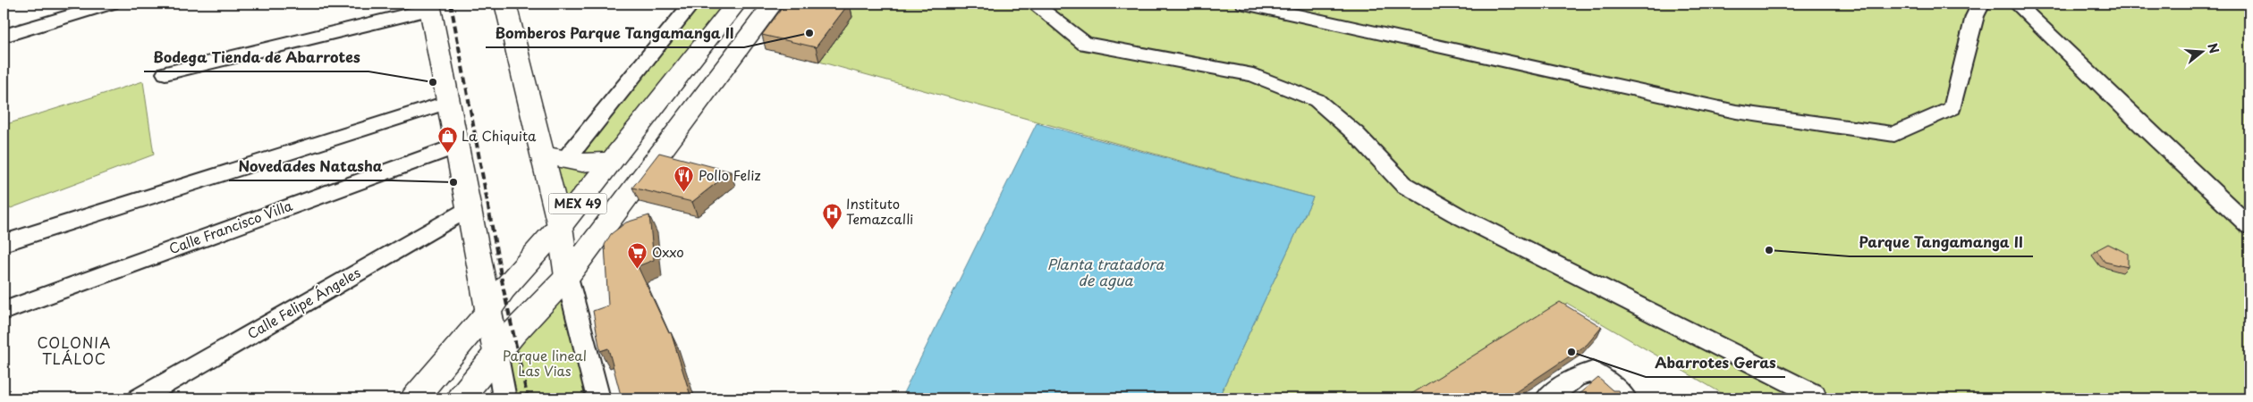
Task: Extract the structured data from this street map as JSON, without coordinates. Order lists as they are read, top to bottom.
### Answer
{
  "streets": {
    "main road": ["MEX 49"],
    "street": ["Calle Francisco Villa", "Calle Felipe Ángeles"]
  },
  "districts": ["COLONIA TLÁLOC"],
  "water": ["Planta tratadora de agua"],
  "parks": ["Parque lineal Las Vias"],
  "places": {
    "other": [
      "Bomberos Parque Tangamanga II",
      "Bodega Tienda de Abarrotes",
      "Novedades Natasha",
      "Parque Tangamanga II",
      "Abarrotes Geras"
    ],
    "shop": ["La Chiquita"],
    "restaurant": ["Pollo Feliz"],
    "hospital": ["Instituto Temazcalli"],
    "supermarket": ["Oxxo"]
  },
  "north": "right"
}
